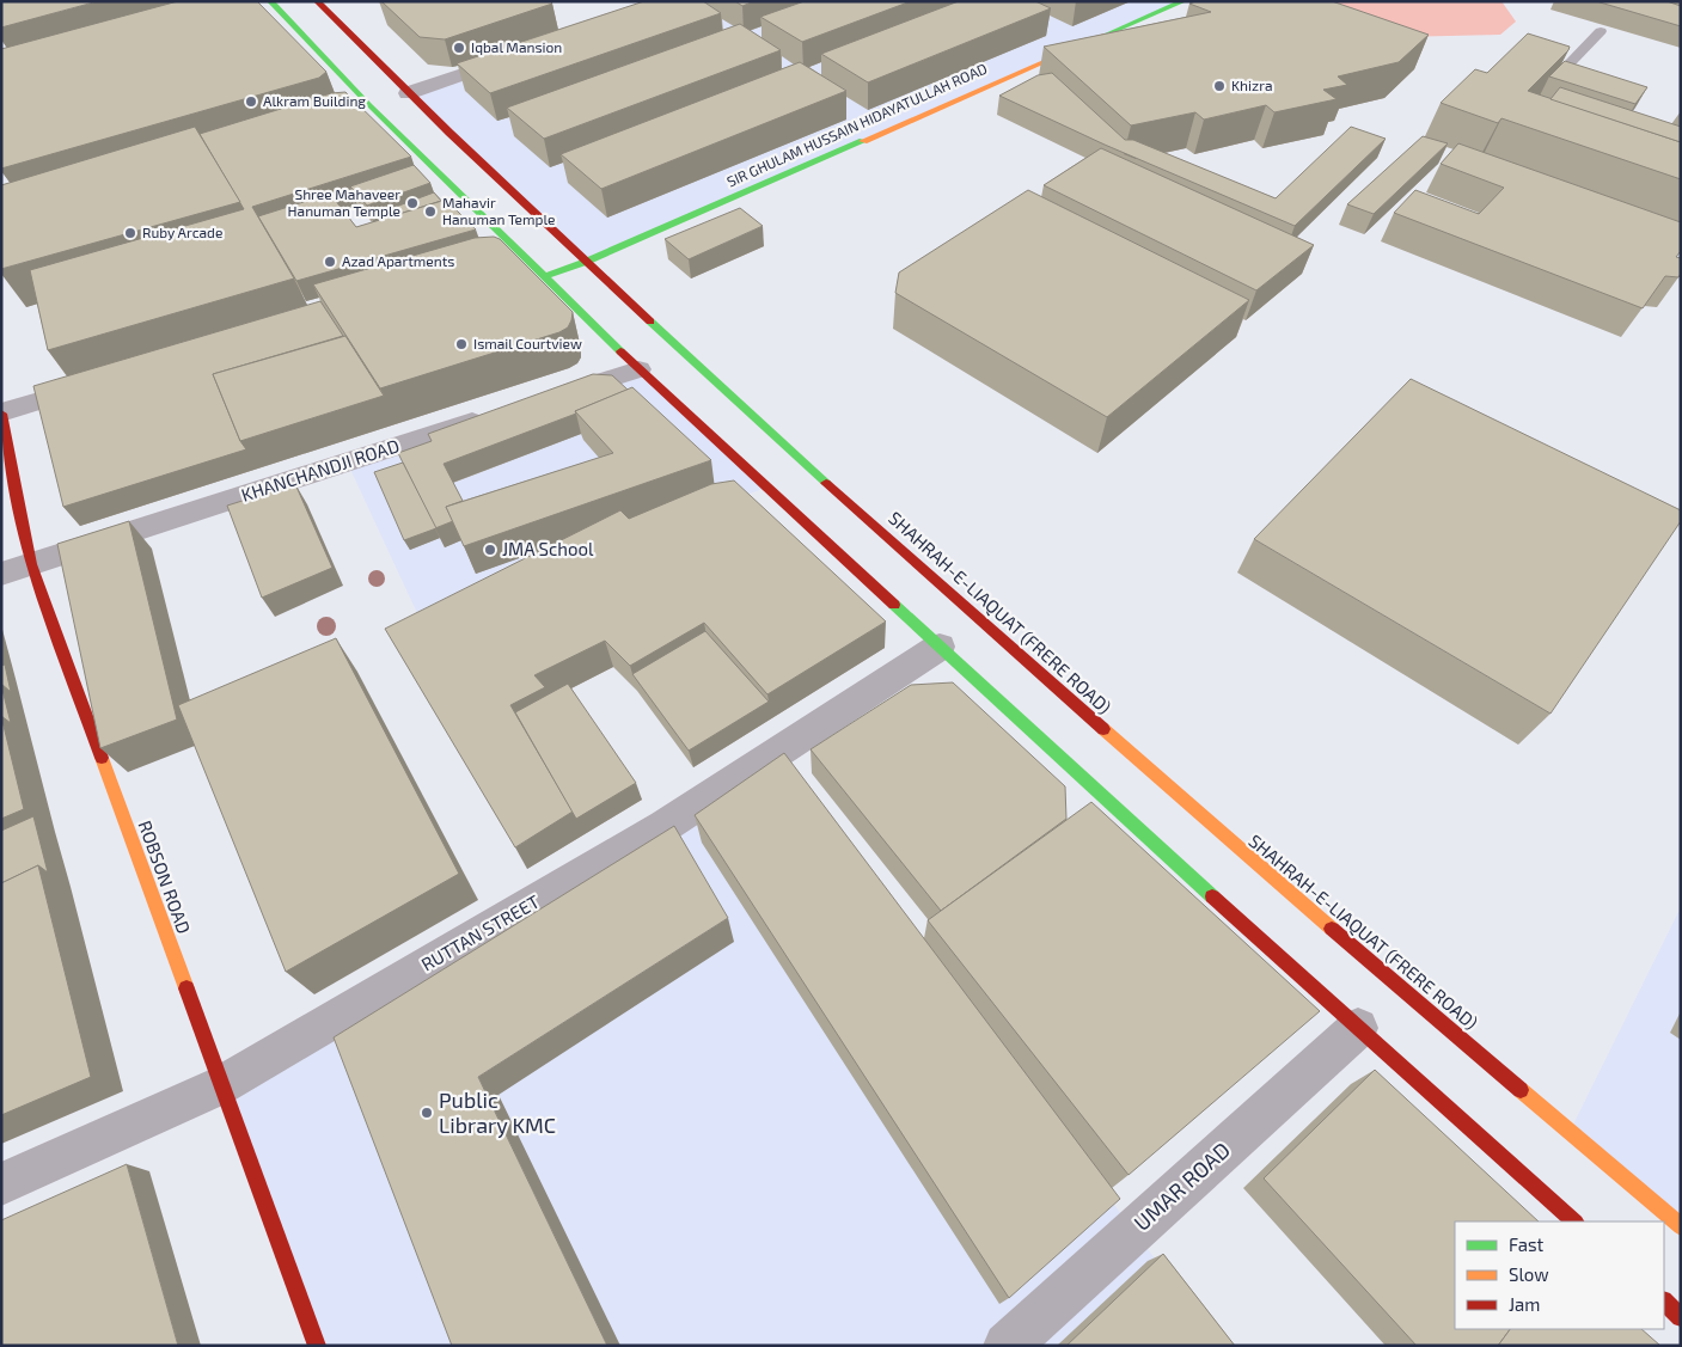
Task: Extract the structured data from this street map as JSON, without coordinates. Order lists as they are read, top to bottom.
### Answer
{
  "streets": {
    "main road": ["SIR GHULAM HUSSAIN HIDAYATULLAH ROAD", "SHAHRAH-E-LIAQUAT (FRERE ROAD)", "ROBSON ROAD"],
    "street": ["KHANCHANDJI ROAD", "RUTTAN STREET", "UMAR ROAD"]
  },
  "crossings": [
    ["SIR GHULAM HUSSAIN HIDAYATULLAH ROAD", "SHAHRAH-E-LIAQUAT (FRERE ROAD)"],
    ["KHANCHANDJI ROAD", "ROBSON ROAD"],
    ["ROBSON ROAD", "RUTTAN STREET"]
  ],
  "places": [
    "Iqbal Mansion",
    "Khizra",
    "Alkram Building",
    "Shree Mahaveer Hanuman Temple",
    "Mahavir Hanuman Temple",
    "Ruby Arcade",
    "Azad Apartments",
    "Ismail Courtview",
    "JMA School",
    "Public Library KMC"
  ],
  "legend": ["Fast", "Slow", "Jam"]
}
